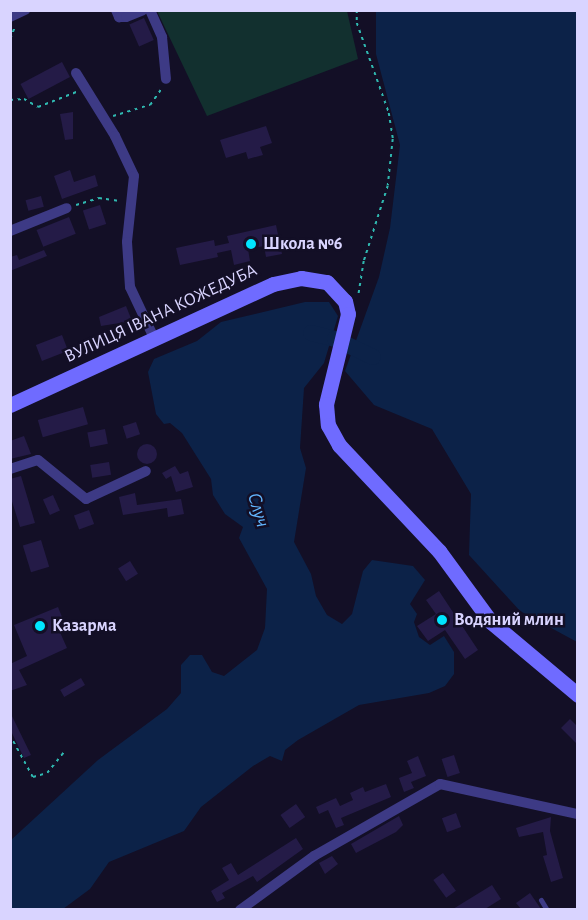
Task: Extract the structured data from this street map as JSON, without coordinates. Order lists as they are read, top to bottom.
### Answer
{
  "streets": {
    "main road": ["ВУЛИЦЯ ІВАНА КОЖЕДУБА"]
  },
  "water": ["Случ"],
  "places": ["Школа №6", "Водяний млин", "Казарма"]
}
